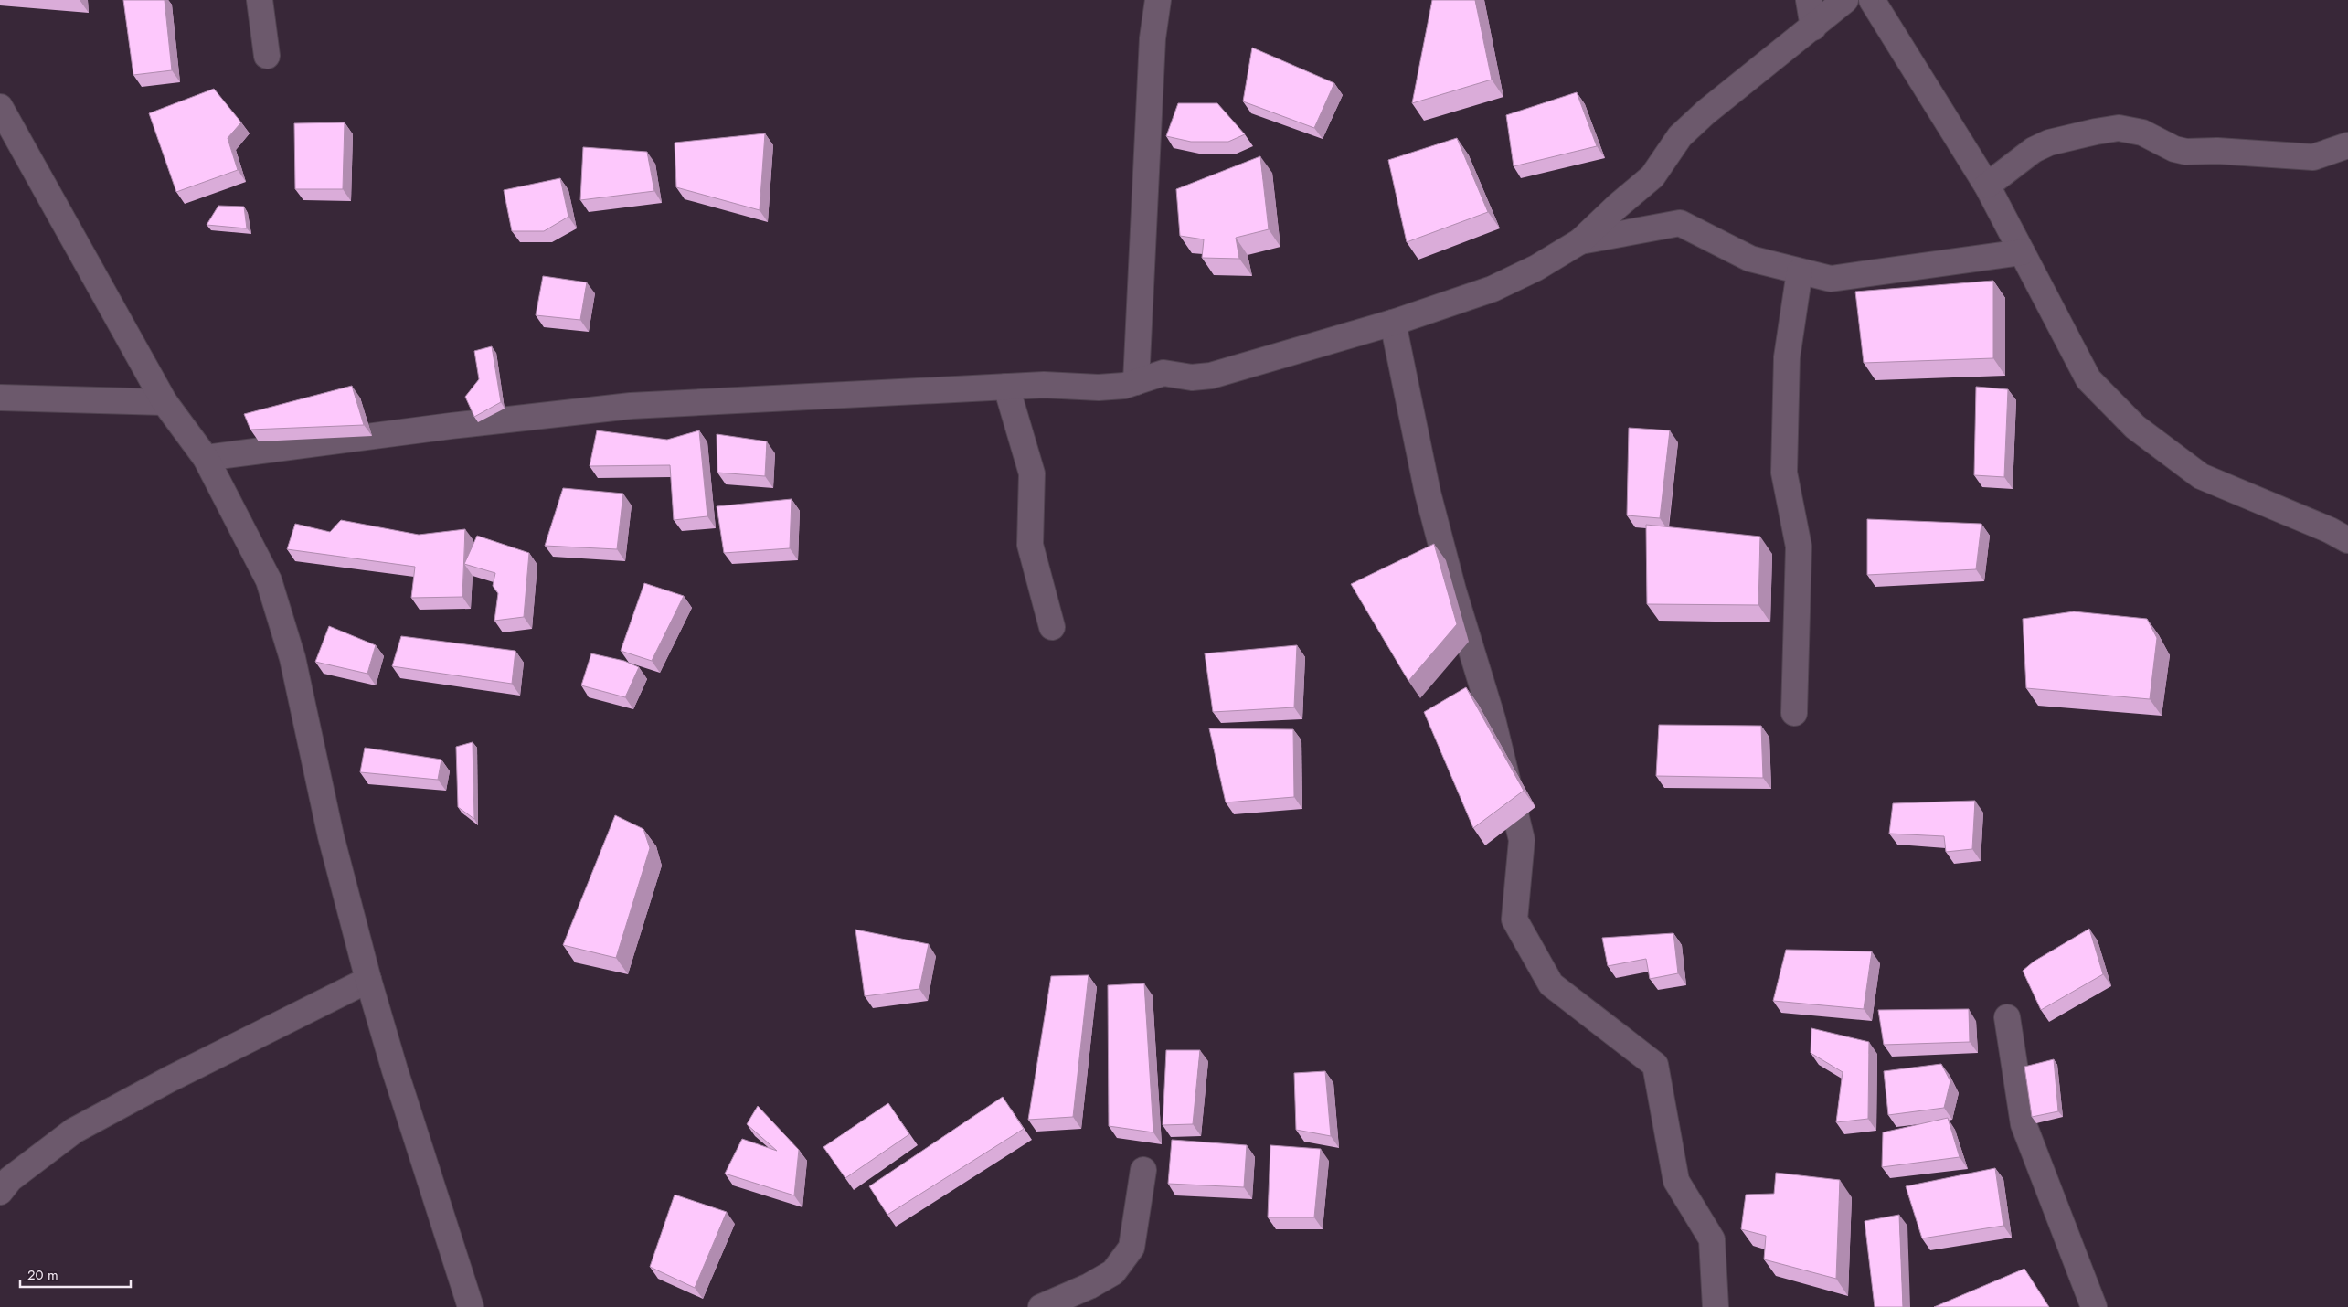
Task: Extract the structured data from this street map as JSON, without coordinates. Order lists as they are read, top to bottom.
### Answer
{
  "scale_bar": "20 m"
}
